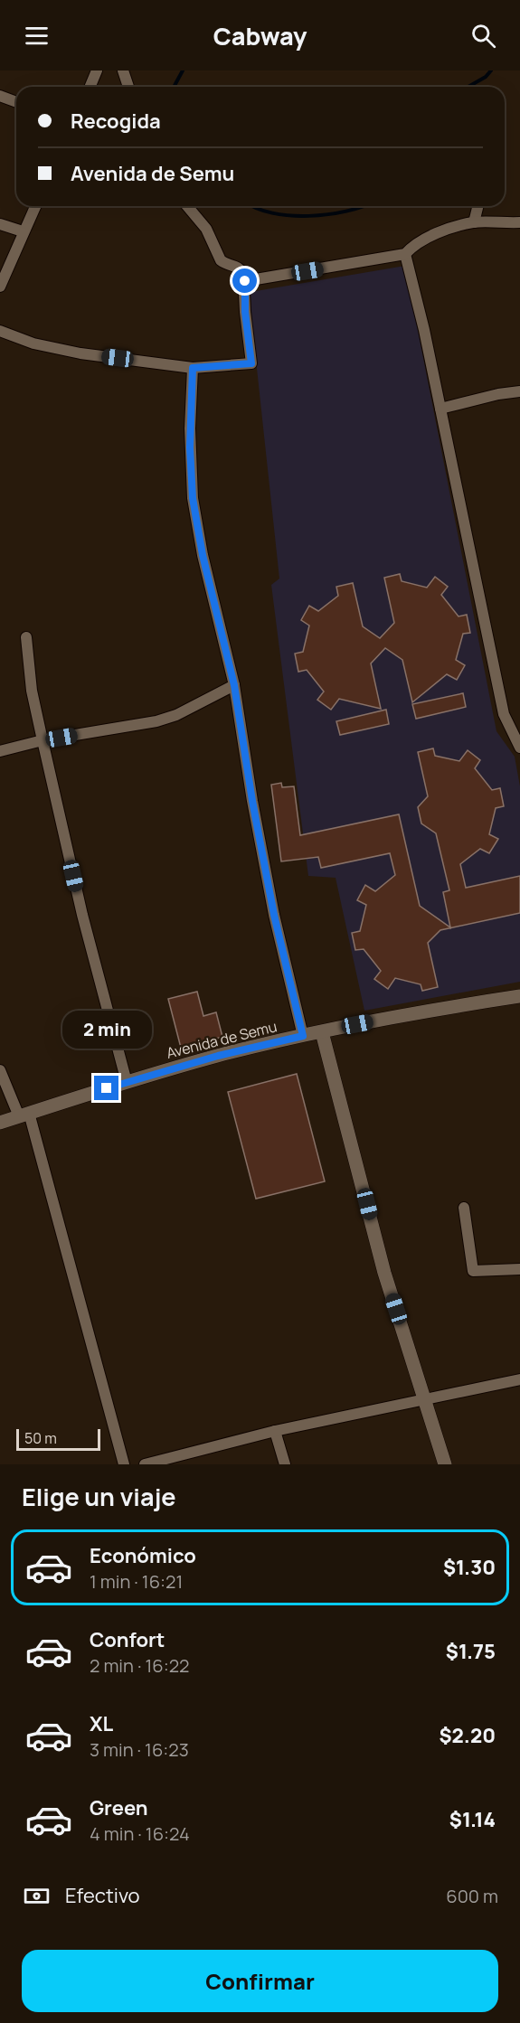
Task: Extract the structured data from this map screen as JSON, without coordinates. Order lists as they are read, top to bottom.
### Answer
{
  "streets": {
    "main road": ["Avenida de Semu"]
  },
  "scale_bar": "50 m",
  "page": {
    "header": "Cabway",
    "banner": ["Recogida", "Avenida de Semu"],
    "bubble": "2 min",
    "scale": "50 m",
    "heading": "Elige un viaje",
    "list": [
      {
        "name": "Económico",
        "note": "1 min · 16:21",
        "value": "$1.30"
      },
      {
        "name": "Confort",
        "note": "2 min · 16:22",
        "value": "$1.75"
      },
      {
        "name": "XL",
        "note": "3 min · 16:23",
        "value": "$2.20"
      },
      {
        "name": "Green",
        "note": "4 min · 16:24",
        "value": "$1.14"
      }
    ],
    "pay": ["Efectivo", "600 m"],
    "buttons": "Confirmar"
  }
}
